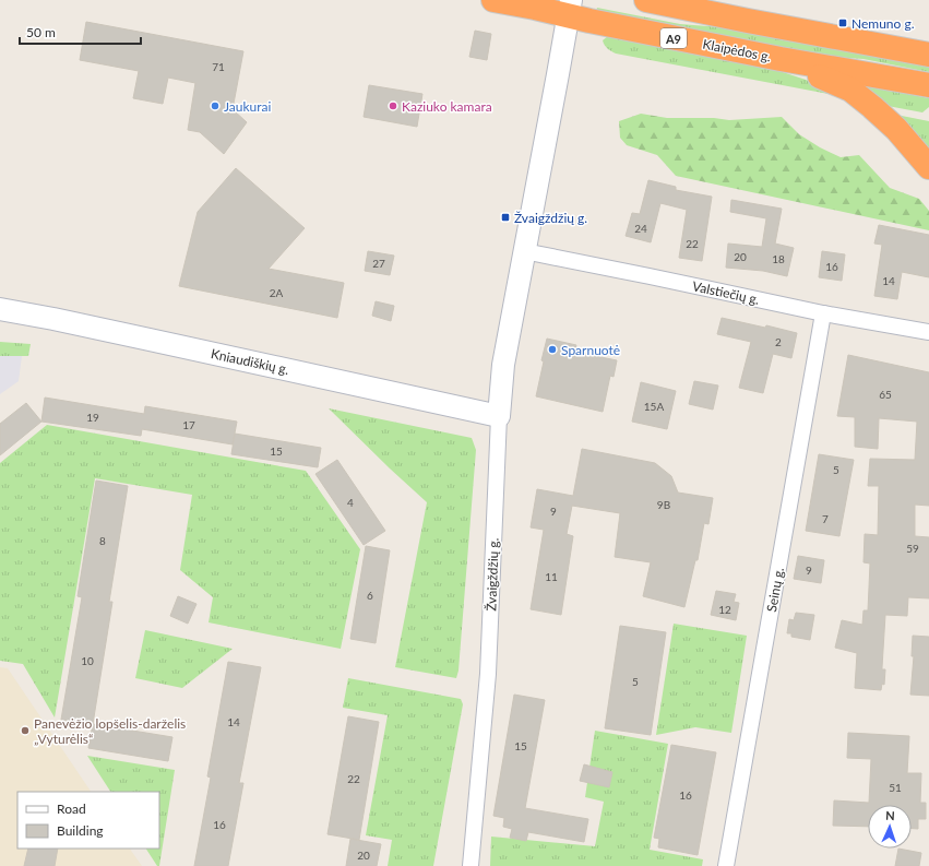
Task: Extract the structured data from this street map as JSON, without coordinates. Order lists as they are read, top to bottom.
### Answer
{
  "streets": {
    "highway": ["A9", "Klaipėdos g."],
    "main road": ["Kniaudiškių g.", "Žvaigždžių g."],
    "street": ["Valstiečių g.", "Seinų g."]
  },
  "crossings": [
    ["Klaipėdos g.", "Žvaigždžių g."],
    ["Valstiečių g.", "Žvaigždžių g."],
    ["Valstiečių g.", "Seinų g."],
    ["Kniaudiškių g.", "Žvaigždžių g."]
  ],
  "places": {
    "transit": ["Nemuno g.", "Žvaigždžių g."],
    "other": [
      "Jaukurai",
      "Kaziuko kamara",
      "Sparnuotė",
      "Panevėžio lopšelis-darželis „Vyturėlis“"
    ]
  },
  "house_numbers": [
    "71",
    "24",
    "22",
    "20",
    "18",
    "27",
    "16",
    "14",
    "2A",
    "2",
    "65",
    "15A",
    "19",
    "17",
    "15",
    "5",
    "4",
    "9B",
    "9",
    "7",
    "8",
    "59",
    "9",
    "11",
    "6",
    "12",
    "10",
    "5",
    "14",
    "15",
    "22",
    "51",
    "16",
    "16",
    "20"
  ],
  "legend": ["Road", "Building"],
  "scale_bar": "50 m",
  "north": "top"
}
